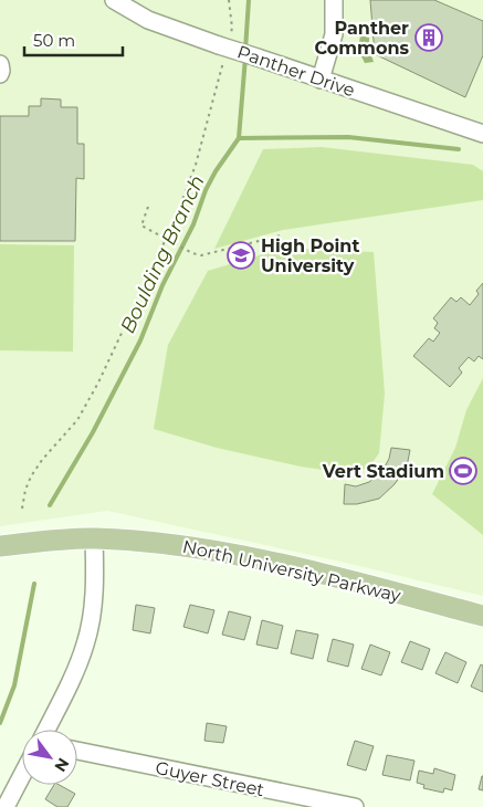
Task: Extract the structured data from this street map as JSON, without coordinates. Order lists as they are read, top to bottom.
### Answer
{
  "streets": {
    "main road": ["North University Parkway"],
    "street": ["Panther Drive", "Guyer Street"]
  },
  "water": ["Boulding Branch"],
  "places": {
    "building": ["Panther Commons"],
    "school or university": ["High Point University"],
    "sports": ["Vert Stadium"]
  },
  "scale_bar": "50 m",
  "north": "bottom right"
}
